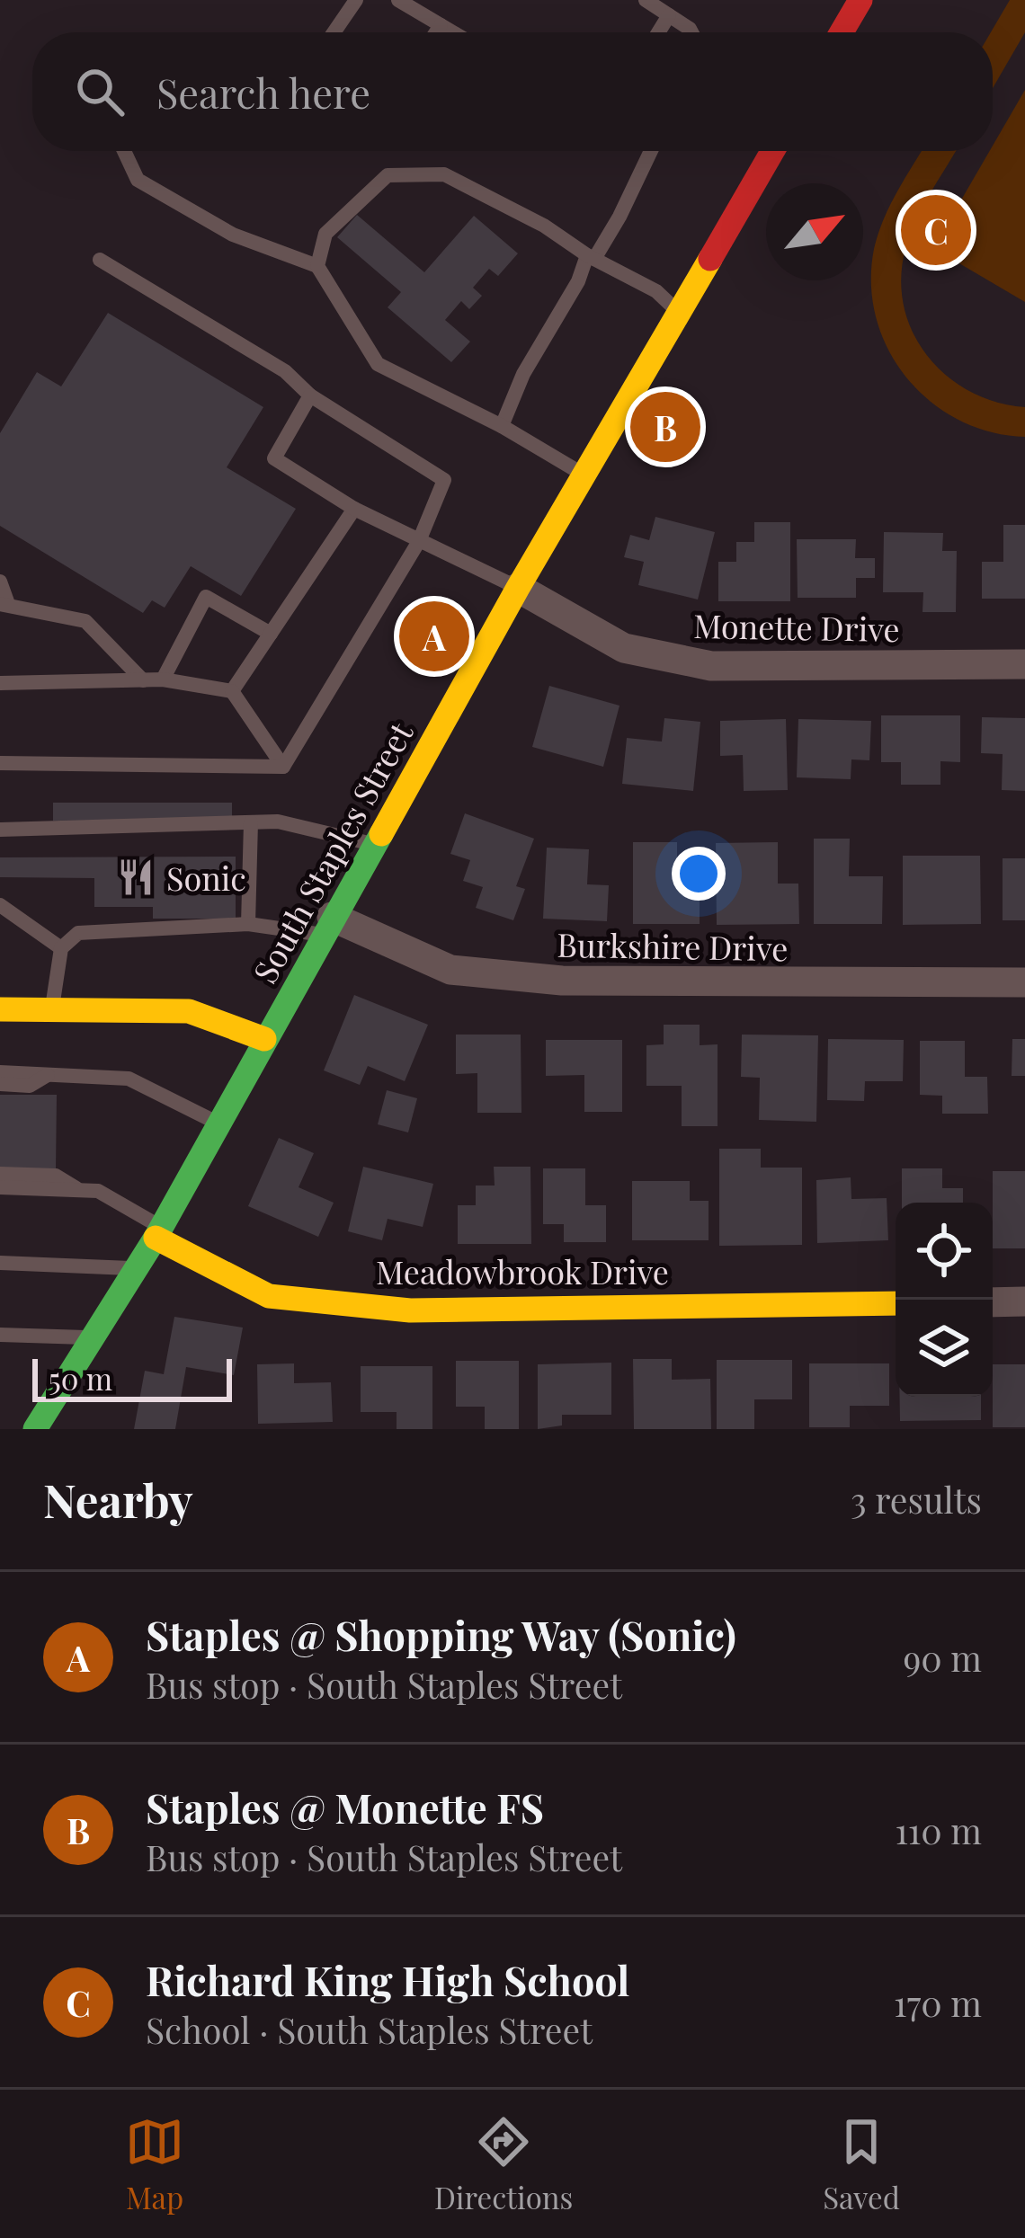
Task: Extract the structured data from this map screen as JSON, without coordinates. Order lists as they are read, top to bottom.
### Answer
{
  "streets": {
    "main road": ["South Staples Street", "Meadowbrook Drive"],
    "street": ["Monette Drive", "Burkshire Drive"]
  },
  "crossings": [
    ["Monette Drive", "South Staples Street"],
    ["South Staples Street", "Burkshire Drive"],
    ["South Staples Street", "Meadowbrook Drive"]
  ],
  "places": {
    "restaurant": ["Sonic"]
  },
  "scale_bar": "50 m",
  "north": "top right",
  "page": {
    "search": "Search here",
    "pins": ["C", "B", "A"],
    "scale": "50 m",
    "heading": ["Nearby", "3 results"],
    "list": [
      {
        "mark": "A",
        "name": "Staples @ Shopping Way (Sonic)",
        "note": "Bus stop · South Staples Street",
        "value": "90 m"
      },
      {
        "mark": "B",
        "name": "Staples @ Monette FS",
        "note": "Bus stop · South Staples Street",
        "value": "110 m"
      },
      {
        "mark": "C",
        "name": "Richard King High School",
        "note": "School · South Staples Street",
        "value": "170 m"
      }
    ],
    "nav": ["Map", "Directions", "Saved"]
  }
}
